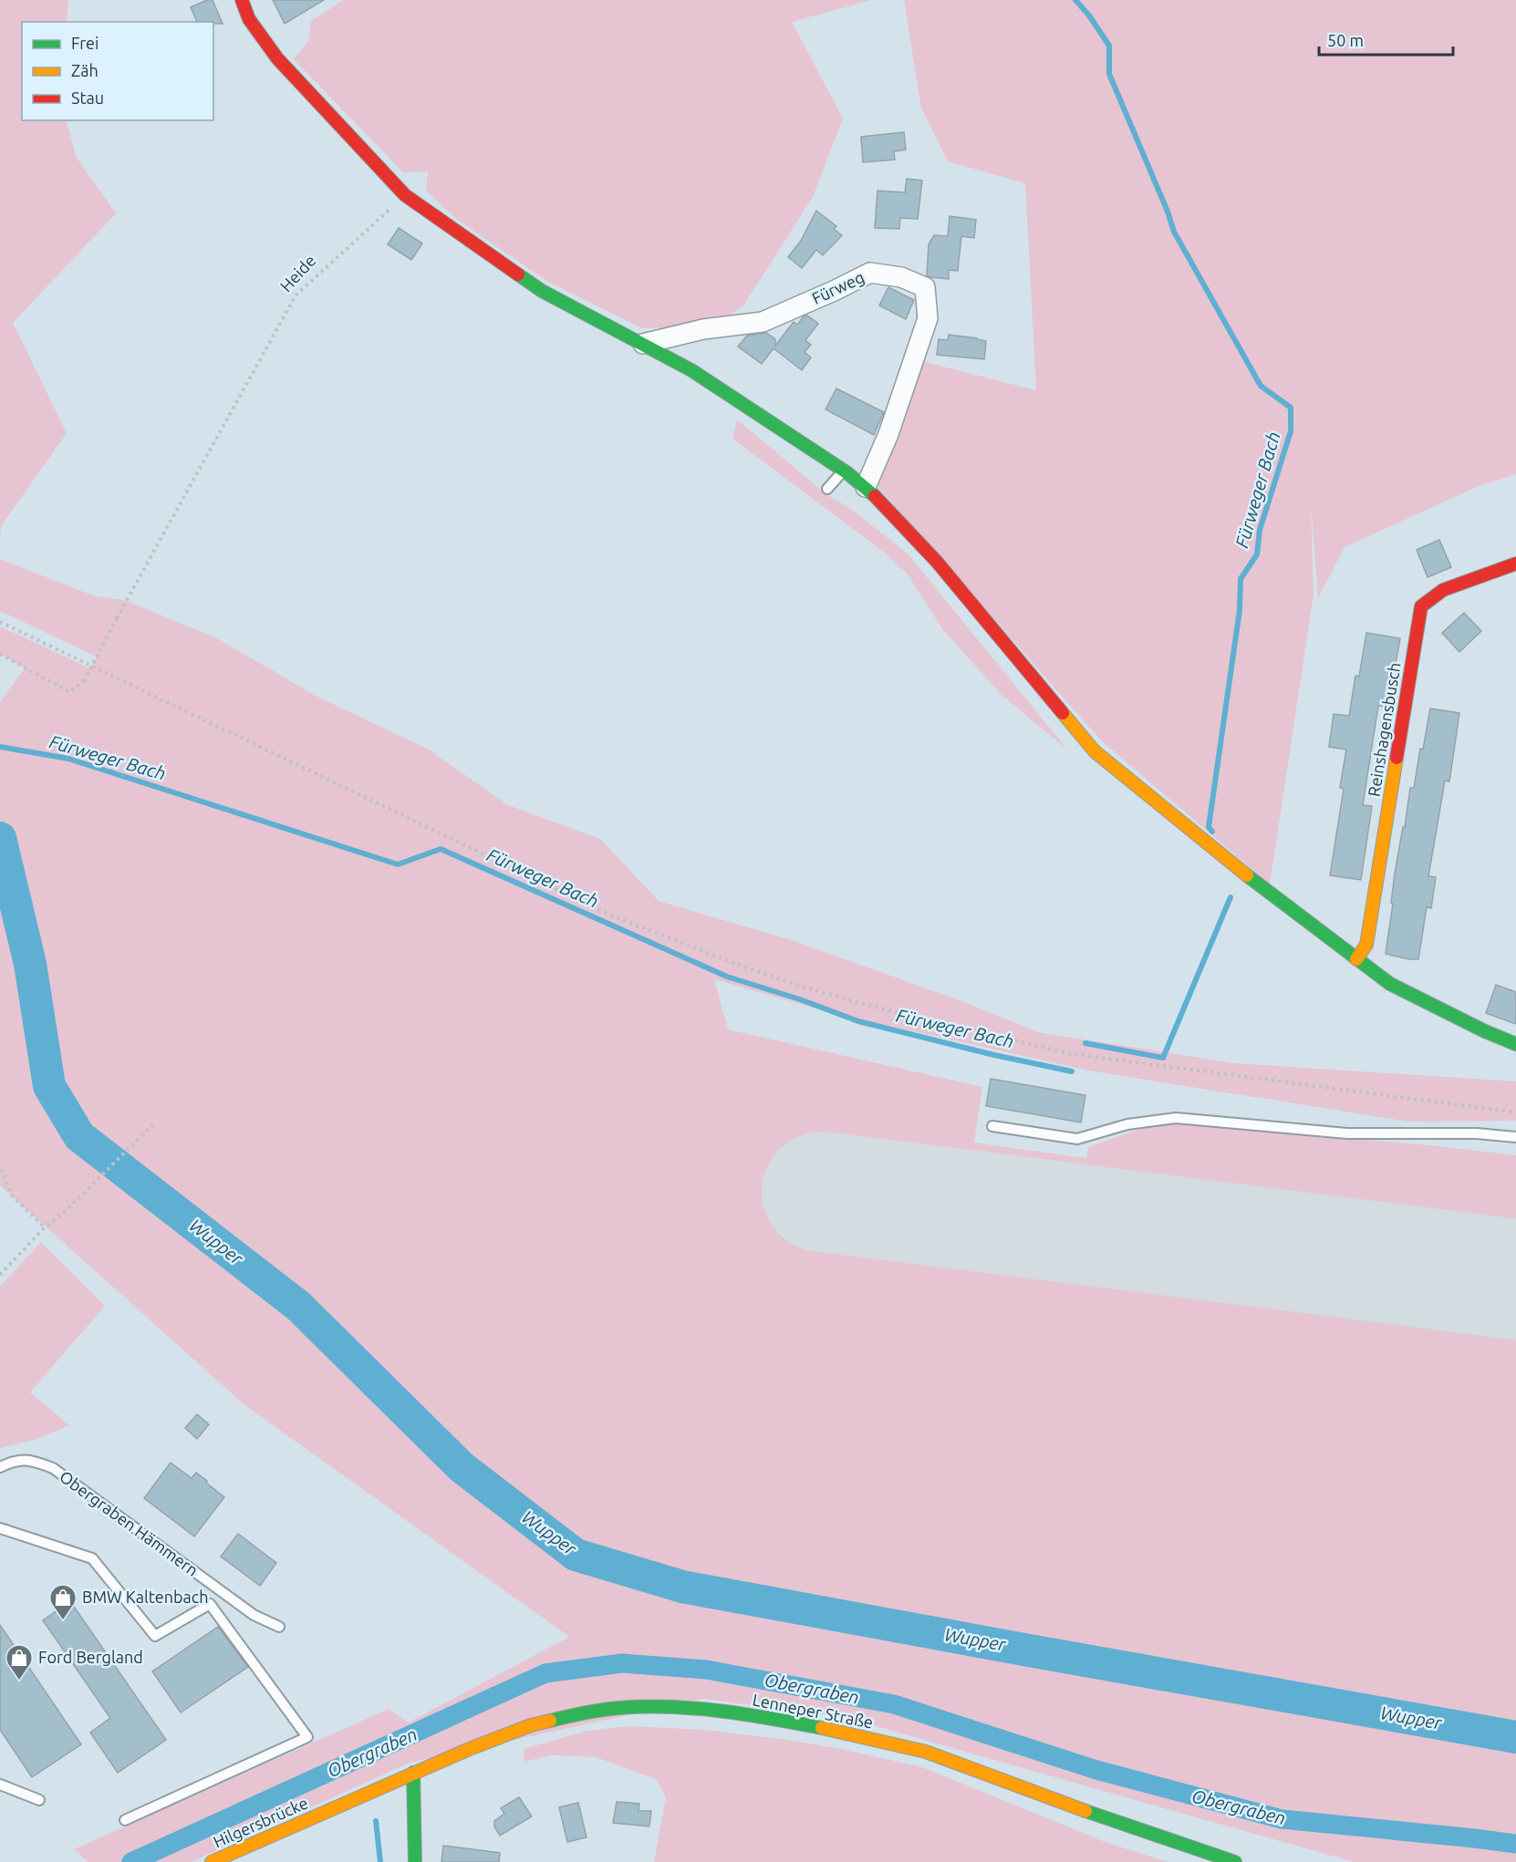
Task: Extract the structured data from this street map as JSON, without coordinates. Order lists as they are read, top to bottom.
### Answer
{
  "streets": {
    "street": [
      "Fürweg",
      "Reinshagensbusch",
      "Lenneper Straße",
      "Hilgersbrücke"
    ],
    "lane": ["Obergraben Hämmern"],
    "path": ["Heide"]
  },
  "crossings": [
    ["Lenneper Straße", "Hilgersbrücke"]
  ],
  "water": ["Fürweger Bach", "Wupper", "Obergraben"],
  "places": {
    "shop": ["BMW Kaltenbach", "Ford Bergland"]
  },
  "legend": ["Frei", "Zäh", "Stau"],
  "scale_bar": "50 m"
}
